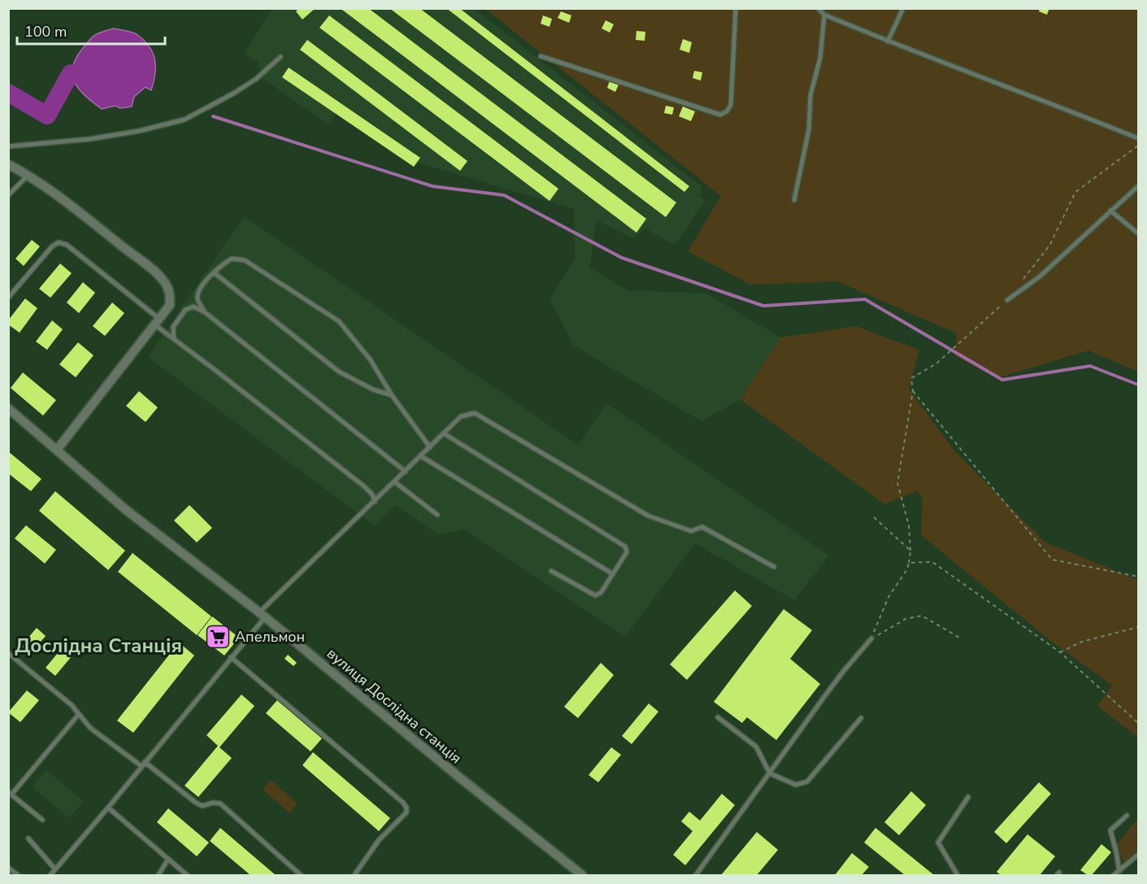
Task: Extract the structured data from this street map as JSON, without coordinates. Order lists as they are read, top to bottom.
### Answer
{
  "streets": {
    "street": ["вулиця Дослідна станція"]
  },
  "districts": ["Дослідна Станція"],
  "places": {
    "supermarket": ["Апельмон"]
  },
  "scale_bar": "100 m"
}
